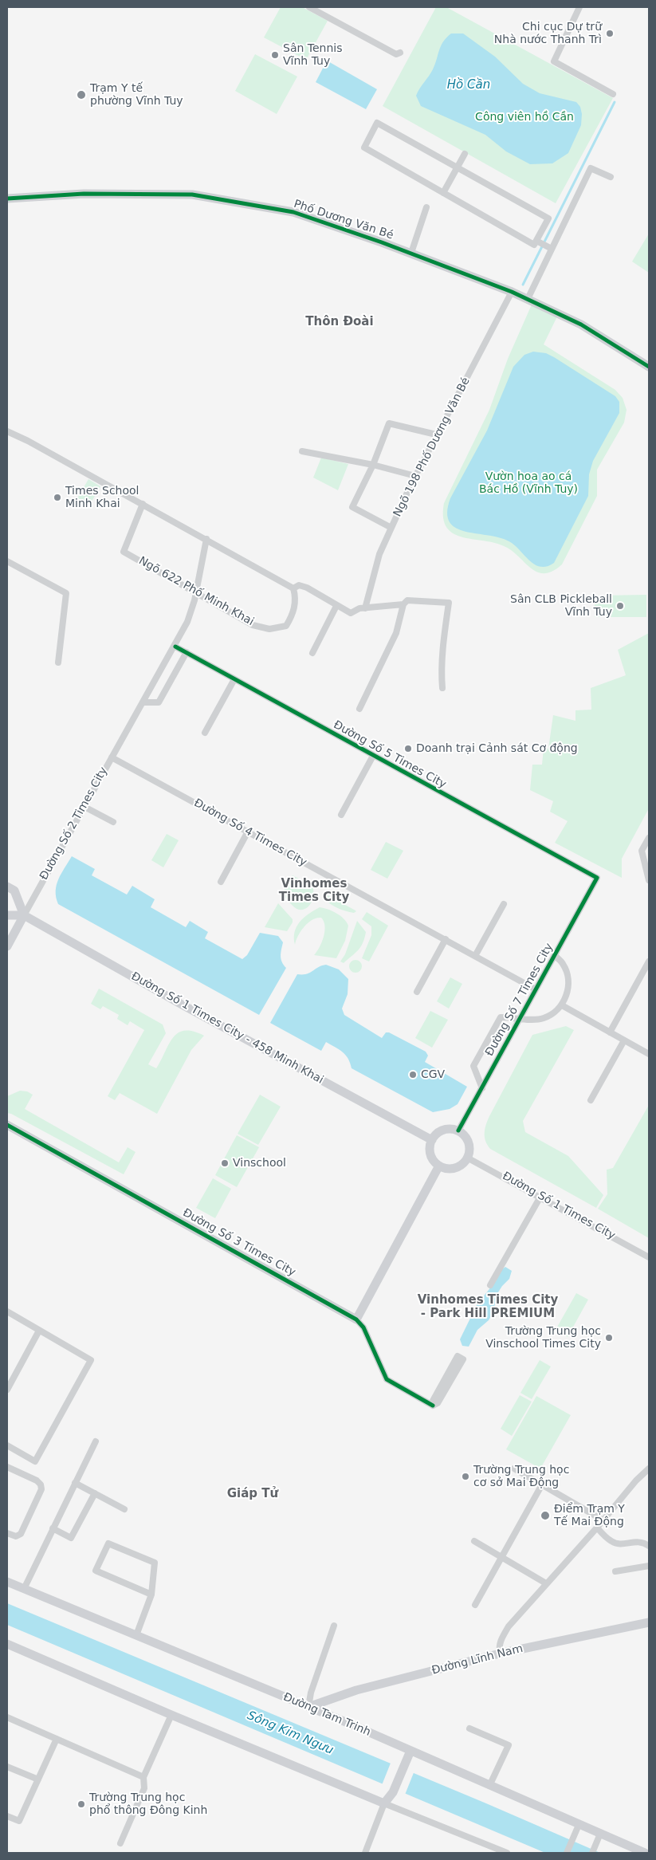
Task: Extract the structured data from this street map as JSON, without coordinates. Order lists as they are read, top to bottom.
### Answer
{
  "streets": {
    "street": [
      "Phố Dương Văn Bé",
      "Ngõ 198 Phố Dương Văn Bé",
      "Ngõ 622 Phố Minh Khai",
      "Đường Số 5 Times City",
      "Đường Số 2 Times City",
      "Đường Số 4 Times City",
      "Đường Số 7 Times City",
      "Đường Số 1 Times City - 458 Minh Khai",
      "Đường Số 1 Times City",
      "Đường Số 3 Times City",
      "Đường Lĩnh Nam",
      "Đường Tam Trinh"
    ]
  },
  "crossings": [
    ["Phố Dương Văn Bé", "Ngõ 198 Phố Dương Văn Bé"],
    ["Ngõ 622 Phố Minh Khai", "Đường Số 2 Times City"],
    ["Đường Số 5 Times City", "Đường Số 2 Times City"],
    ["Đường Số 5 Times City", "Đường Số 7 Times City"],
    ["Đường Số 2 Times City", "Đường Số 4 Times City"],
    ["Đường Số 2 Times City", "Đường Số 1 Times City - 458 Minh Khai"],
    ["Đường Số 4 Times City", "Đường Số 7 Times City"],
    ["Đường Số 7 Times City", "Đường Số 1 Times City - 458 Minh Khai"],
    ["Đường Số 7 Times City", "Đường Số 1 Times City"],
    ["Đường Số 1 Times City - 458 Minh Khai", "Đường Số 1 Times City"],
    ["Đường Lĩnh Nam", "Đường Tam Trinh"]
  ],
  "districts": [
    "Thôn Đoài",
    "Vinhomes Times City",
    "Vinhomes Times City - Park Hill PREMIUM",
    "Giáp Tử"
  ],
  "water": ["Hồ Cần", "Sông Kim Ngưu"],
  "parks": ["Công viên hồ Cần", "Vườn hoa ao cá Bác Hồ (Vĩnh Tuy)"],
  "places": [
    "Chi cục Dự trữ Nhà nước Thanh Trì",
    "Sân Tennis Vĩnh Tuy",
    "Trạm Y tế phường Vĩnh Tuy",
    "Times School Minh Khai",
    "Sân CLB Pickleball Vĩnh Tuy",
    "Doanh trại Cảnh sát Cơ động",
    "CGV",
    "Vinschool",
    "Trường Trung học Vinschool Times City",
    "Trường Trung học cơ sở Mai Động",
    "Điểm Trạm Y Tế Mai Động",
    "Trường Trung học phổ thông Đông Kinh"
  ]
}
